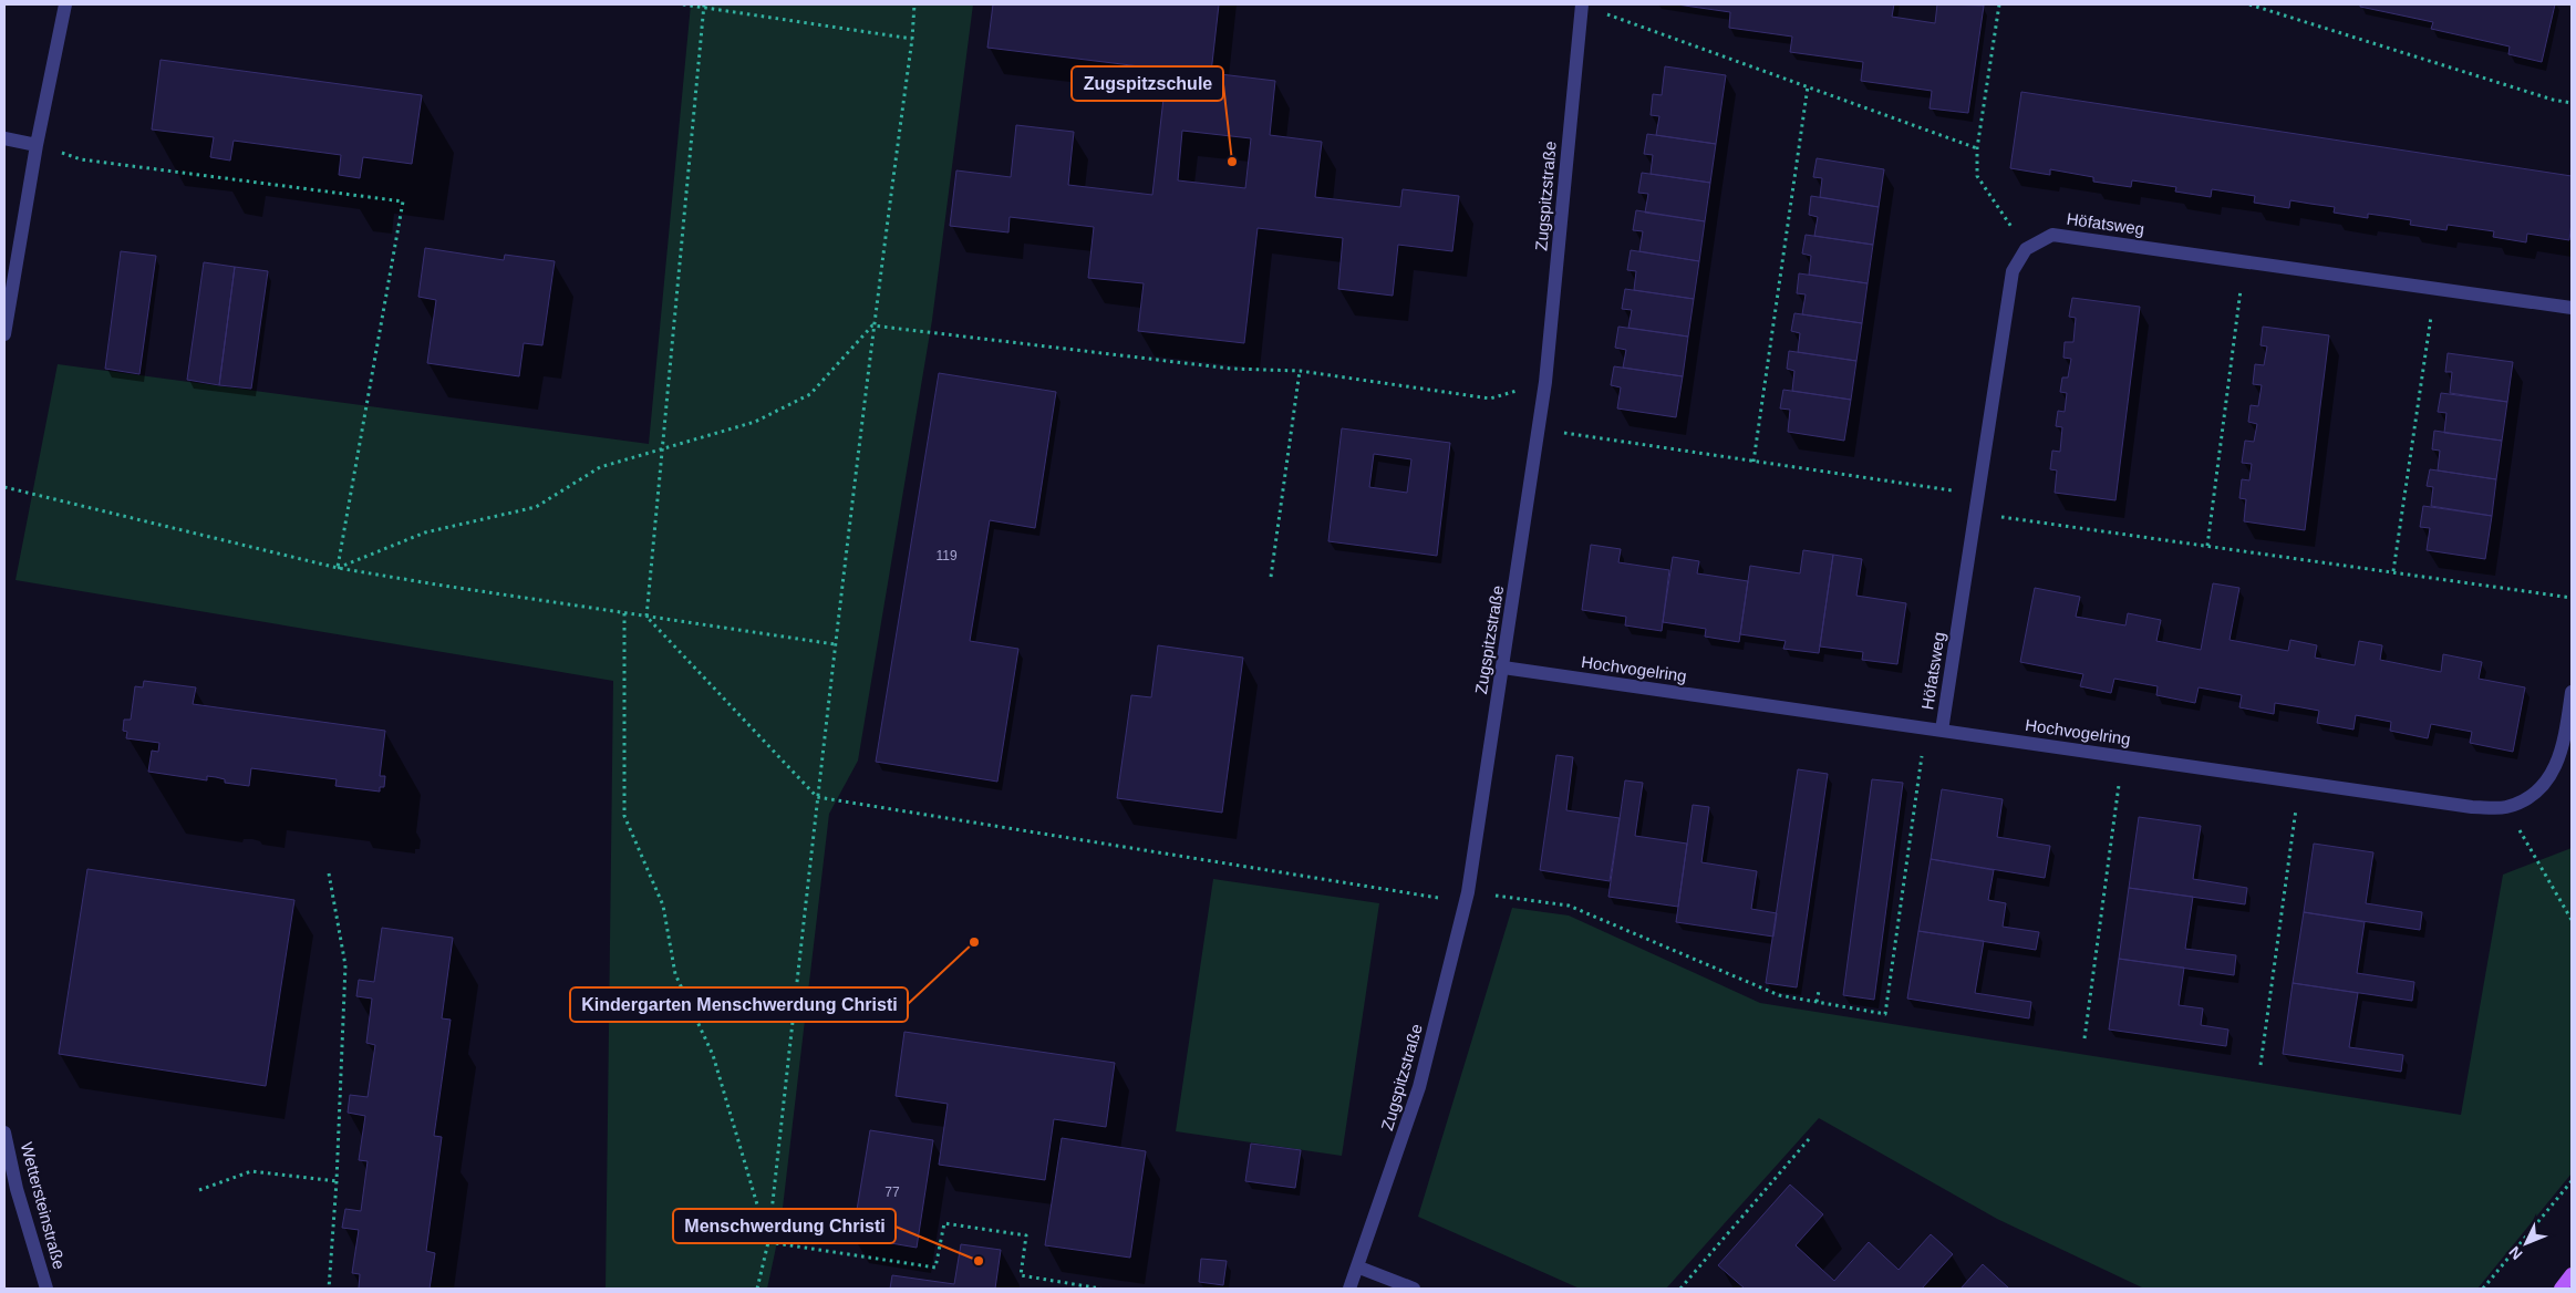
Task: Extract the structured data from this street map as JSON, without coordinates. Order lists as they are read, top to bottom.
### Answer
{
  "streets": {
    "street": [
      "Zugspitzstraße",
      "Höfatsweg",
      "Hochvogelring",
      "Wettersteinstraße"
    ]
  },
  "crossings": [
    ["Zugspitzstraße", "Hochvogelring"],
    ["Höfatsweg", "Hochvogelring"]
  ],
  "places": ["Zugspitzschule", "Kindergarten Menschwerdung Christi", "Menschwerdung Christi"],
  "house_numbers": ["119", "77"],
  "north": "bottom left"
}
